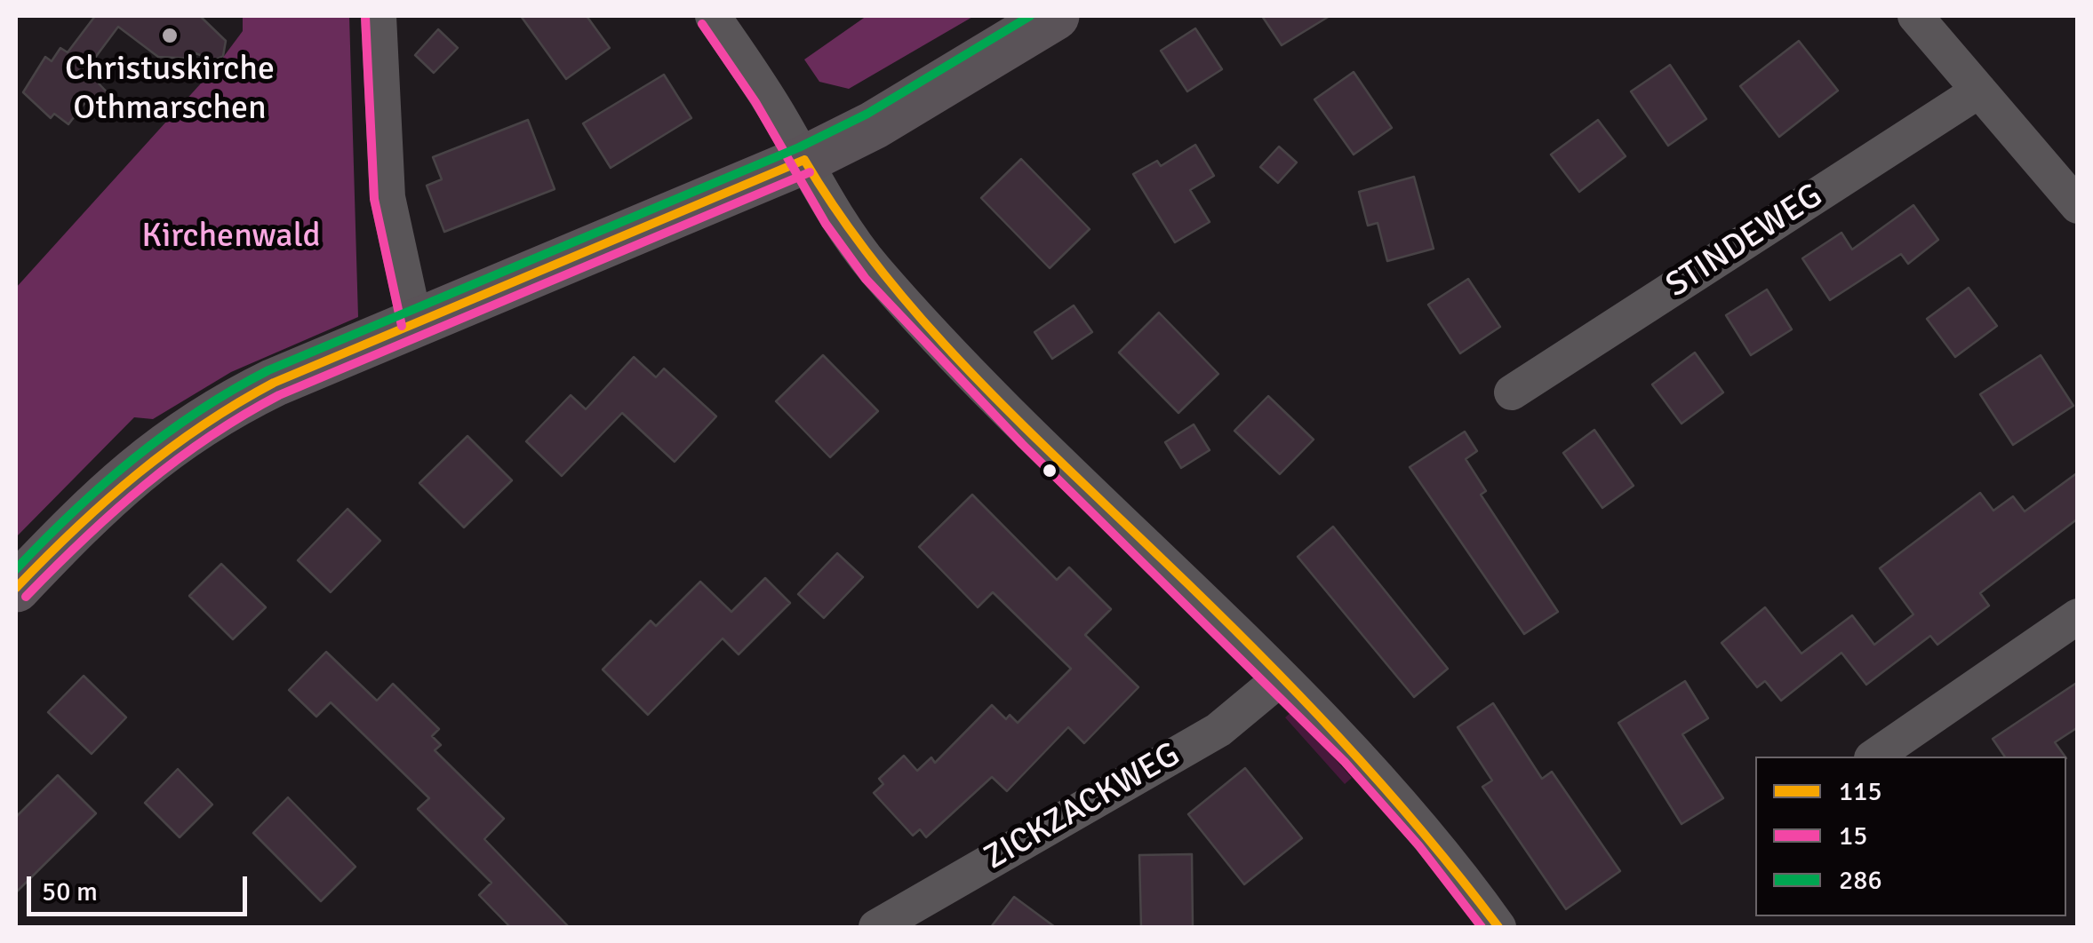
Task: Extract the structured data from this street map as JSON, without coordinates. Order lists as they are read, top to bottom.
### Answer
{
  "streets": {
    "street": ["STINDEWEG", "ZICKZACKWEG"]
  },
  "parks": ["Kirchenwald"],
  "places": ["Christuskirche Othmarschen"],
  "lines": ["transit line 286", "transit line 15", "transit line 115"],
  "legend": ["115", "15", "286"],
  "scale_bar": "50 m"
}
